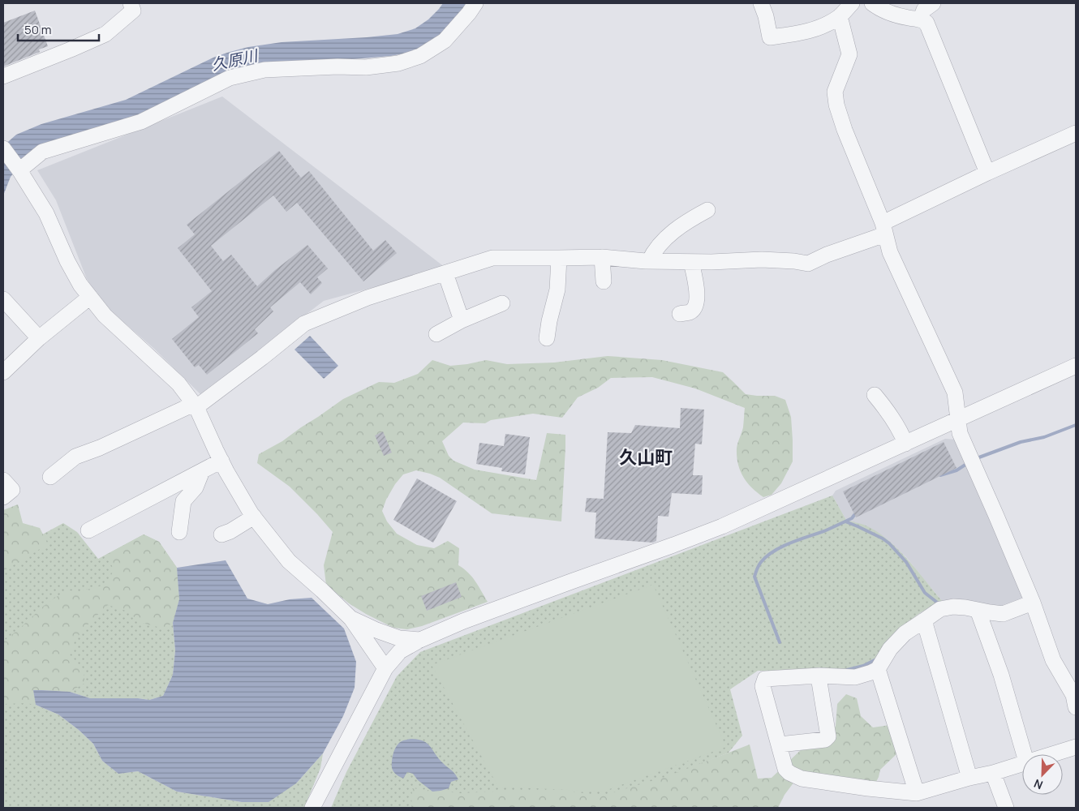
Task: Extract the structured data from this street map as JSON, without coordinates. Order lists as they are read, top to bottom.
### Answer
{
  "districts": ["久山町"],
  "water": ["久原川"],
  "scale_bar": "50 m",
  "north": "bottom left"
}
